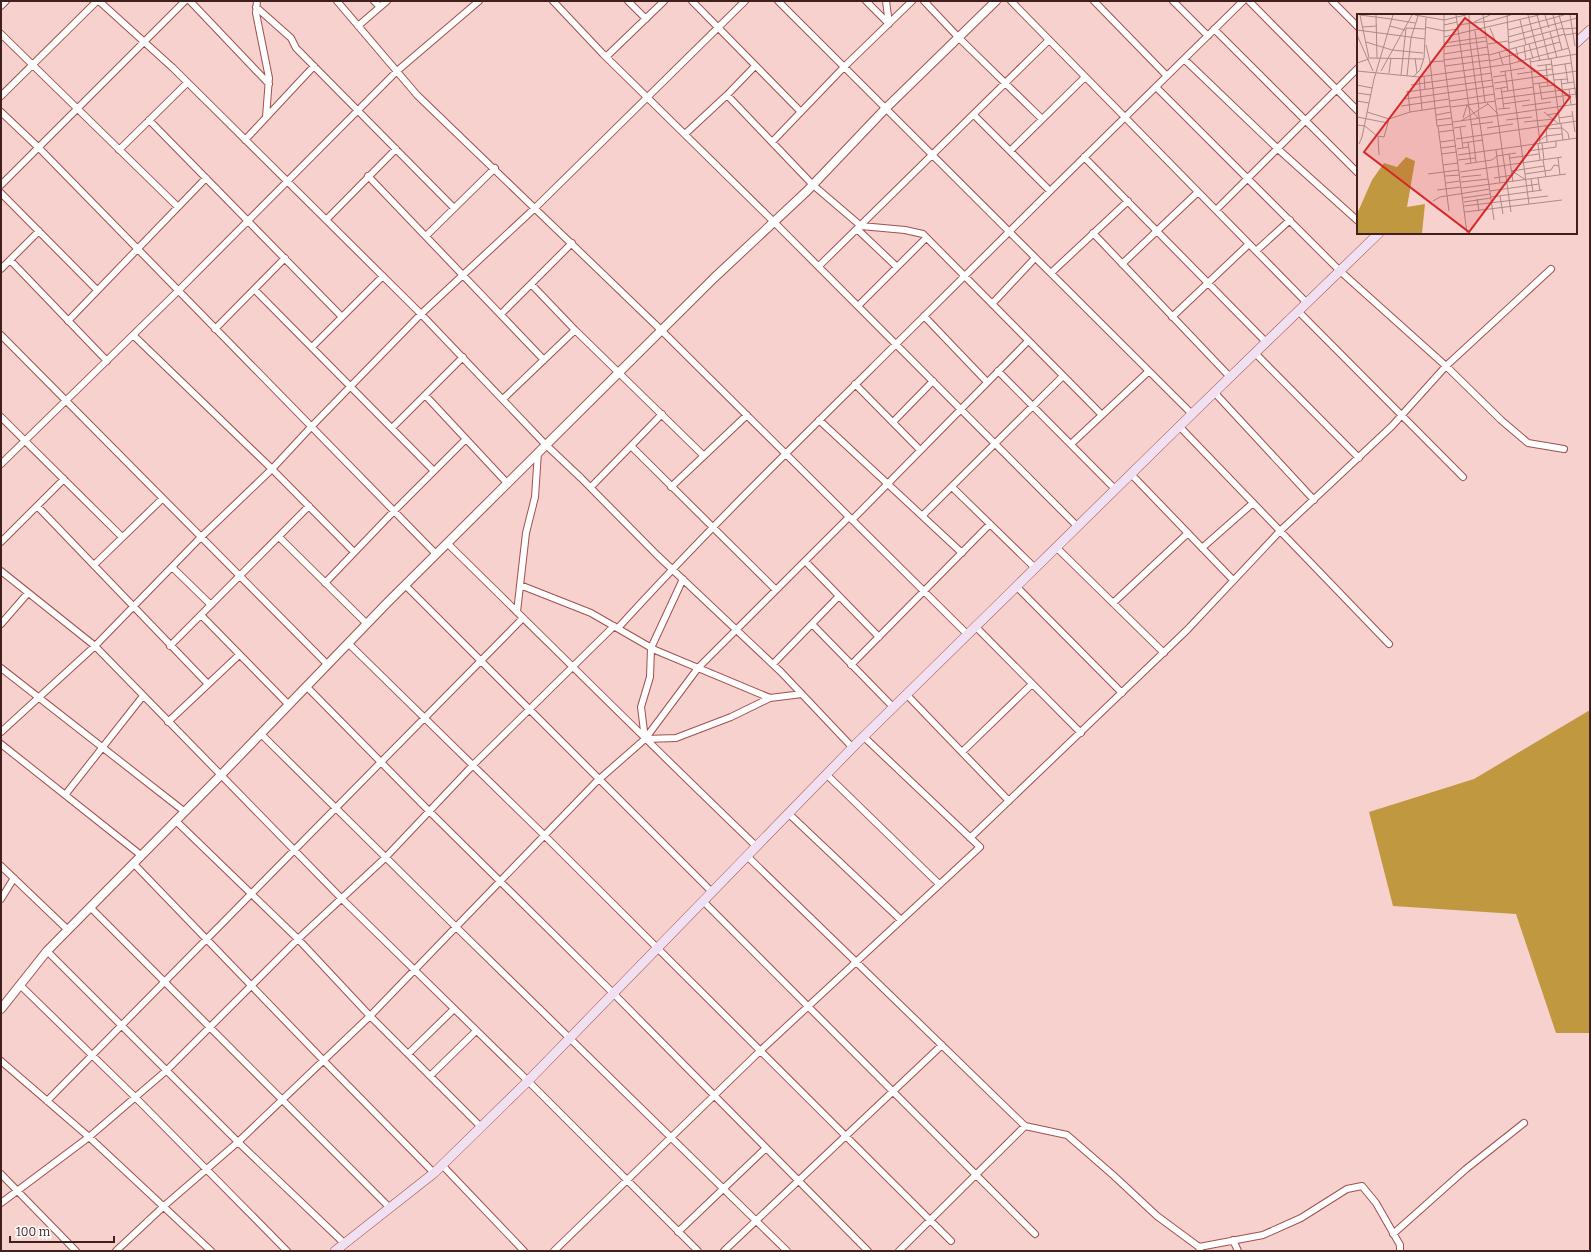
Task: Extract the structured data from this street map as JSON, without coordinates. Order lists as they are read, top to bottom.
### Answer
{
  "scale_bar": "100 m"
}
